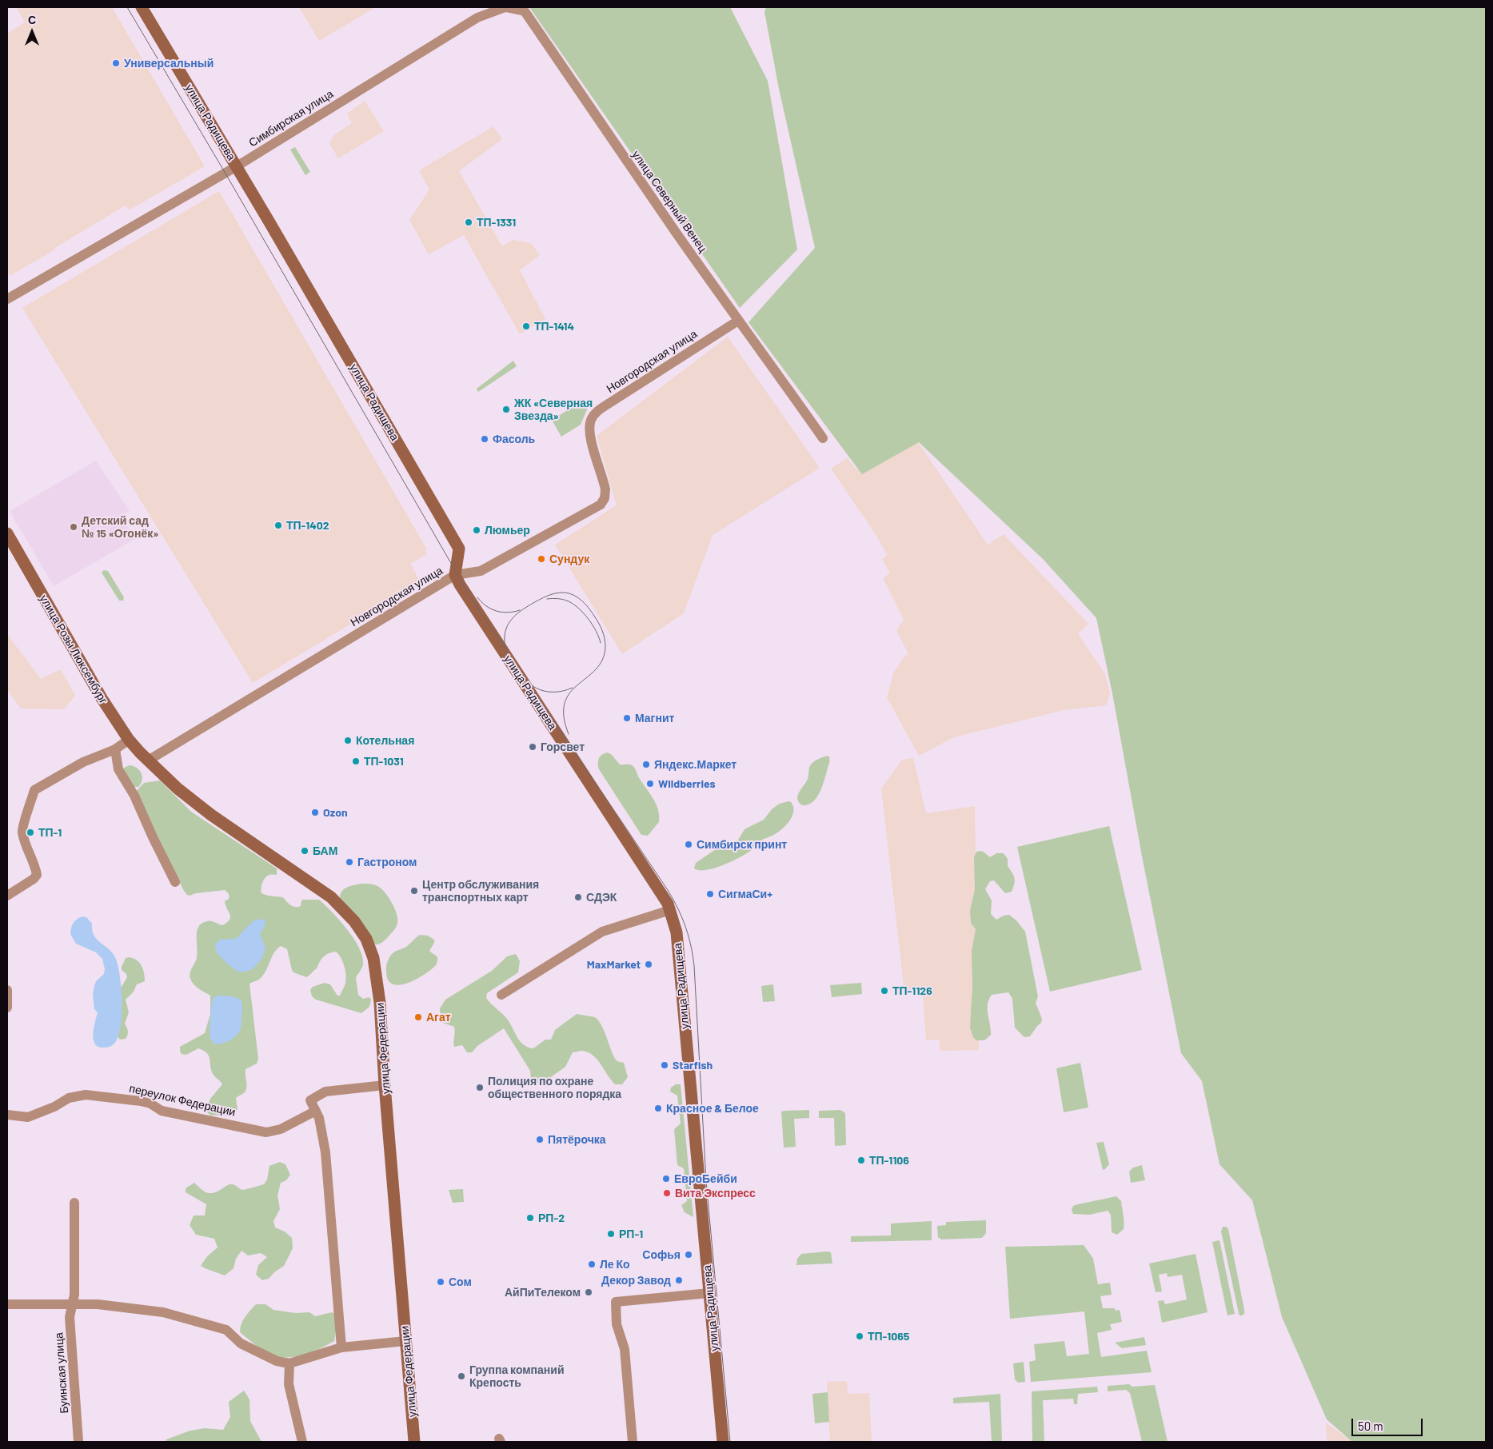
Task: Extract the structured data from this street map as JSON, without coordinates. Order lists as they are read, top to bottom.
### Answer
{
  "streets": {
    "street": [
      "Симбирская улица",
      "улица Радищева",
      "улица Северный Венец",
      "Новгородская улица",
      "улица Розы Люксембург",
      "улица Федерации",
      "переулок Федерации",
      "Буинская улица"
    ]
  },
  "crossings": [
    ["Симбирская улица", "улица Радищева"],
    ["Симбирская улица", "улица Северный Венец"],
    ["улица Радищева", "Новгородская улица"],
    ["улица Северный Венец", "Новгородская улица"],
    ["Новгородская улица", "улица Розы Люксембург"],
    ["Новгородская улица", "улица Федерации"],
    ["улица Розы Люксембург", "улица Федерации"]
  ],
  "places": [
    "Универсальный",
    "ТП-1331",
    "ТП-1414",
    "ЖК «Северная Звезда»",
    "Фасоль",
    "ТП-1402",
    "Детский сад № 15 «Огонёк»",
    "Люмьер",
    "Сундук",
    "Магнит",
    "Котельная",
    "Горсвет",
    "ТП-1031",
    "Яндекс.Маркет",
    "Wildberries",
    "Ozon",
    "ТП-1",
    "Симбирск принт",
    "БАМ",
    "Гастроном",
    "Центр обслуживания транспортных карт",
    "СигмаСи+",
    "СДЭК",
    "MaxMarket",
    "ТП-1126",
    "Агат",
    "Starfish",
    "Полиция по охране общественного порядка",
    "Красное & Белое",
    "Пятёрочка",
    "ТП-1106",
    "ЕвроБейби",
    "Вита Экспресс",
    "РП-2",
    "РП-1",
    "Софья",
    "Ле Ко",
    "Декор Завод",
    "Сом",
    "АйПиТелеком",
    "ТП-1065",
    "Группа компаний Крепость"
  ],
  "scale_bar": "50 m",
  "north": "top"
}
